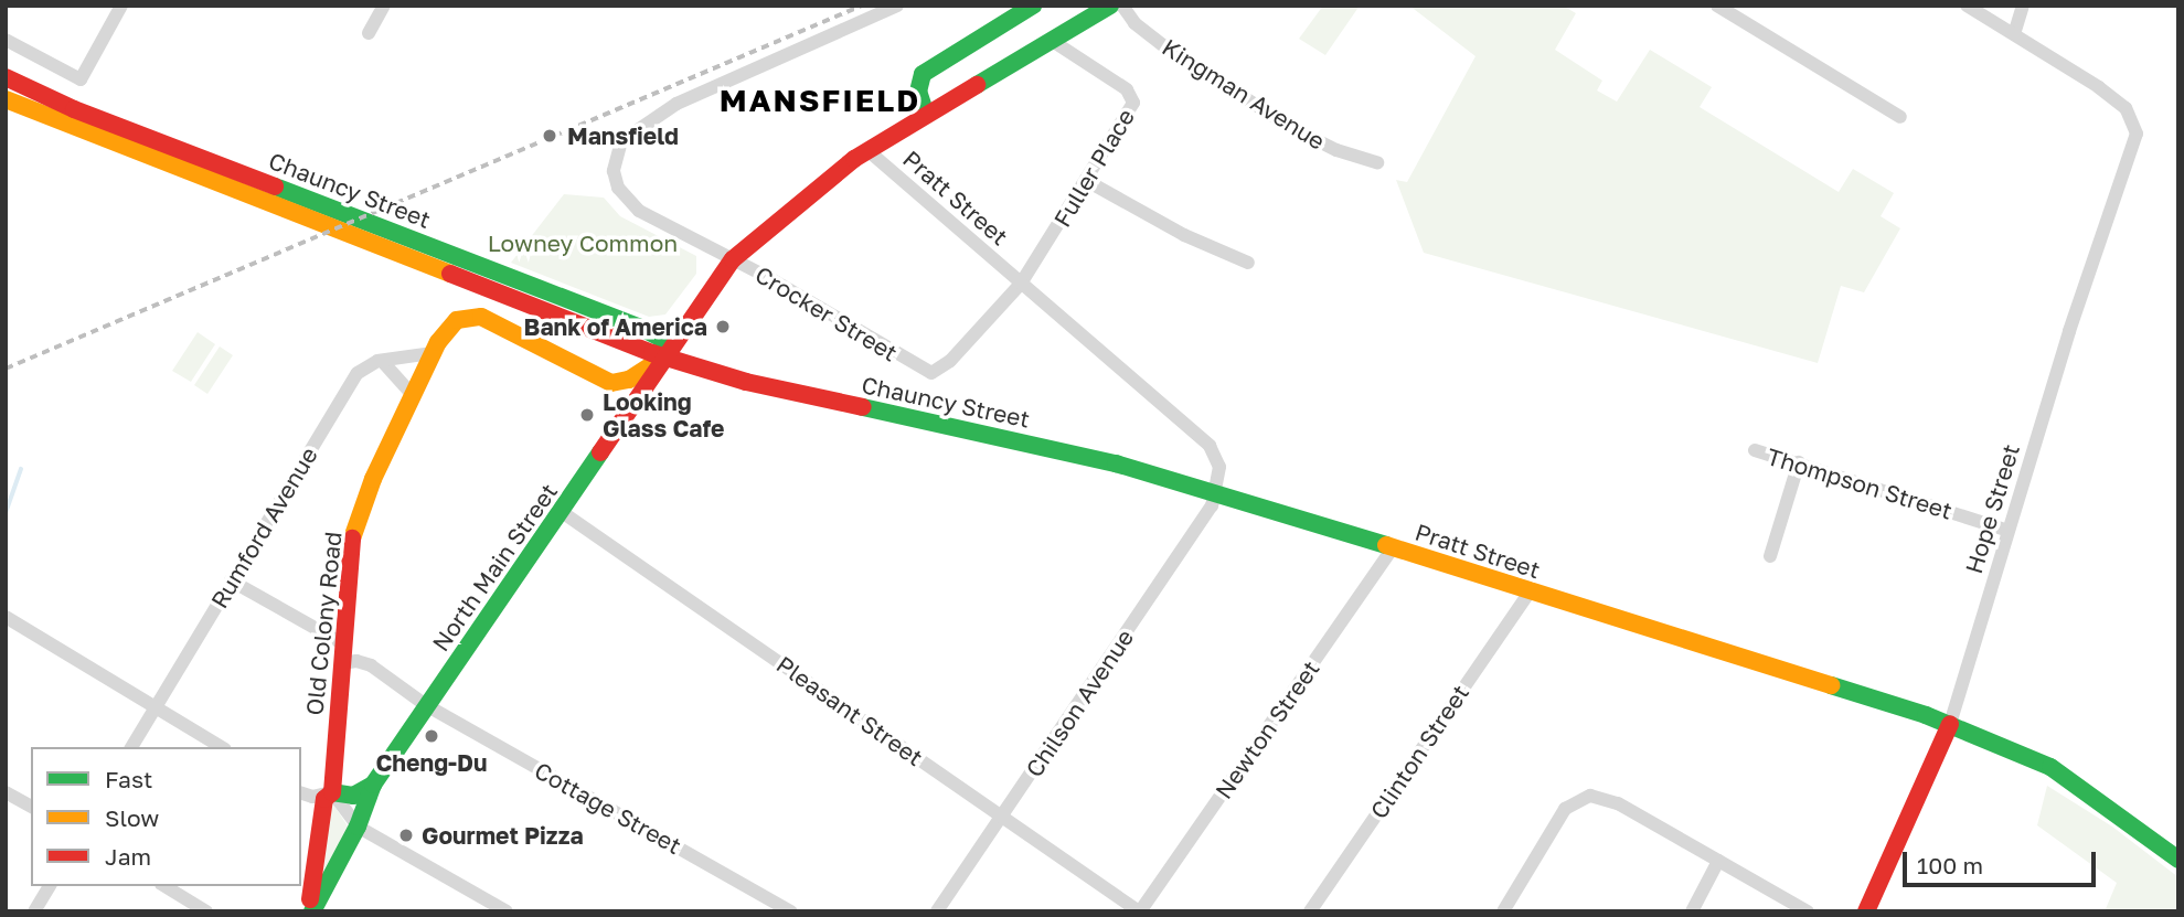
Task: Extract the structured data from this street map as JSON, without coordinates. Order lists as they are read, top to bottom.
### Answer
{
  "streets": {
    "main road": [
      "Chauncy Street",
      "Pratt Street",
      "Hope Street",
      "North Main Street",
      "Old Colony Road"
    ],
    "street": [
      "Kingman Avenue",
      "Fuller Place",
      "Crocker Street",
      "Thompson Street",
      "Rumford Avenue",
      "Chilson Avenue",
      "Pleasant Street",
      "Newton Street",
      "Clinton Street",
      "Cottage Street"
    ]
  },
  "crossings": [
    ["Fuller Place", "Pratt Street"],
    ["Fuller Place", "Crocker Street"],
    ["Fuller Place", "North Main Street"],
    ["Chauncy Street", "Pratt Street"],
    ["Chauncy Street", "North Main Street"],
    ["Chauncy Street", "Chilson Avenue"],
    ["Pratt Street", "Crocker Street"],
    ["Pratt Street", "Hope Street"],
    ["Pratt Street", "North Main Street"],
    ["Pratt Street", "Chilson Avenue"],
    ["Pratt Street", "Newton Street"],
    ["Pratt Street", "Clinton Street"],
    ["Crocker Street", "North Main Street"],
    ["Thompson Street", "Hope Street"],
    ["Rumford Avenue", "Old Colony Road"],
    ["North Main Street", "Old Colony Road"],
    ["North Main Street", "Pleasant Street"],
    ["North Main Street", "Cottage Street"],
    ["Old Colony Road", "Cottage Street"],
    ["Chilson Avenue", "Pleasant Street"],
    ["Pleasant Street", "Newton Street"]
  ],
  "districts": ["MANSFIELD"],
  "parks": ["Lowney Common"],
  "places": [
    "Mansfield",
    "Bank of America",
    "Looking Glass Cafe",
    "Cheng-Du",
    "Gourmet Pizza"
  ],
  "legend": ["Fast", "Slow", "Jam"],
  "scale_bar": "100 m"
}
